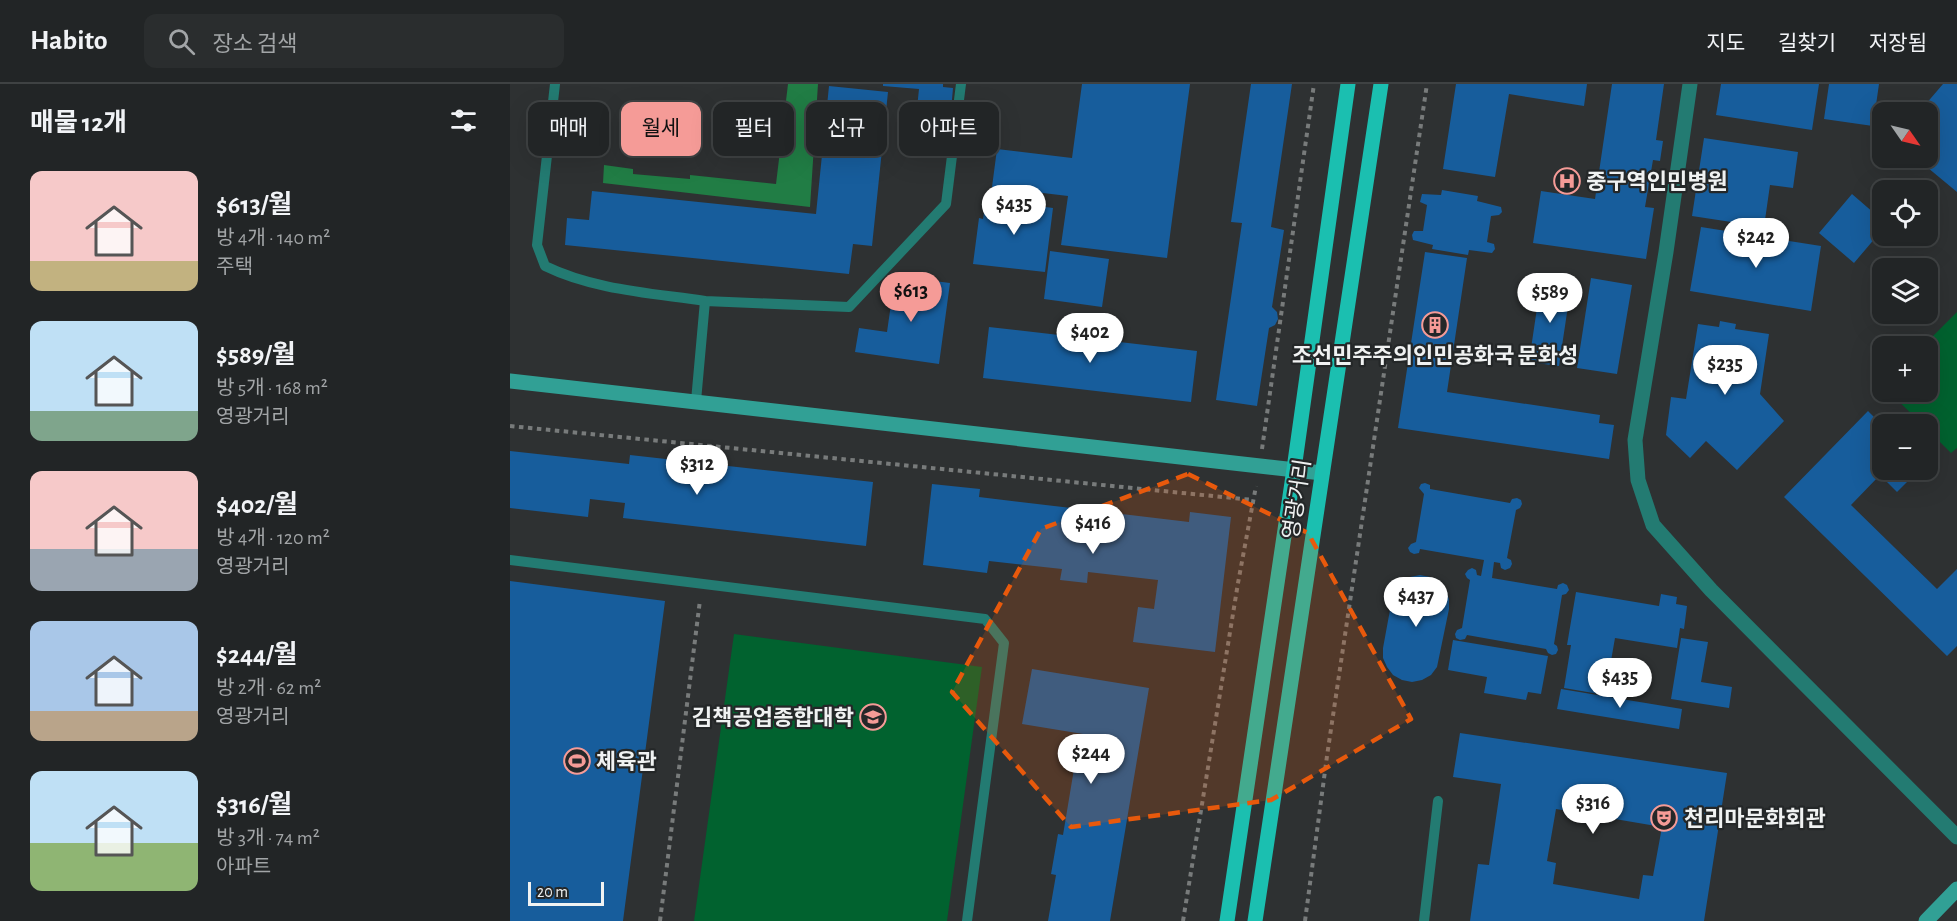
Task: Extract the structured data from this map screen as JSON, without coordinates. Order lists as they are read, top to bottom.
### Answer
{
  "streets": {
    "main road": ["영광거리"]
  },
  "places": {
    "hospital": ["중구역인민병원"],
    "building": ["조선민주주의인민공화국 문화성"],
    "school or university": ["김책공업종합대학"],
    "sports": ["체육관"],
    "theatre": ["천리마문화회관"]
  },
  "scale_bar": "20 m",
  "north": "bottom right",
  "page": {
    "header": "Habito",
    "search": "장소 검색",
    "nav": ["지도", "길찾기", "저장됨"],
    "heading": "매물 12개",
    "map_buttons": ["+", "−"],
    "chip": [
      "매매",
      "월세",
      "필터",
      "신규",
      "아파트"
    ],
    "list": [
      {
        "name": "$613/월",
        "note": "방 4개 · 140 m² · 주택"
      },
      {
        "name": "$589/월",
        "note": "방 5개 · 168 m² · 영광거리"
      },
      {
        "name": "$402/월",
        "note": "방 4개 · 120 m² · 영광거리"
      },
      {
        "name": "$244/월",
        "note": "방 2개 · 62 m² · 영광거리"
      },
      {
        "name": "$316/월",
        "note": "방 3개 · 74 m² · 아파트"
      }
    ],
    "price": [
      "$435",
      "$242",
      "$613",
      "$589",
      "$402",
      "$235",
      "$312",
      "$416",
      "$437",
      "$435",
      "$244",
      "$316"
    ],
    "scale": "20 m"
  }
}
